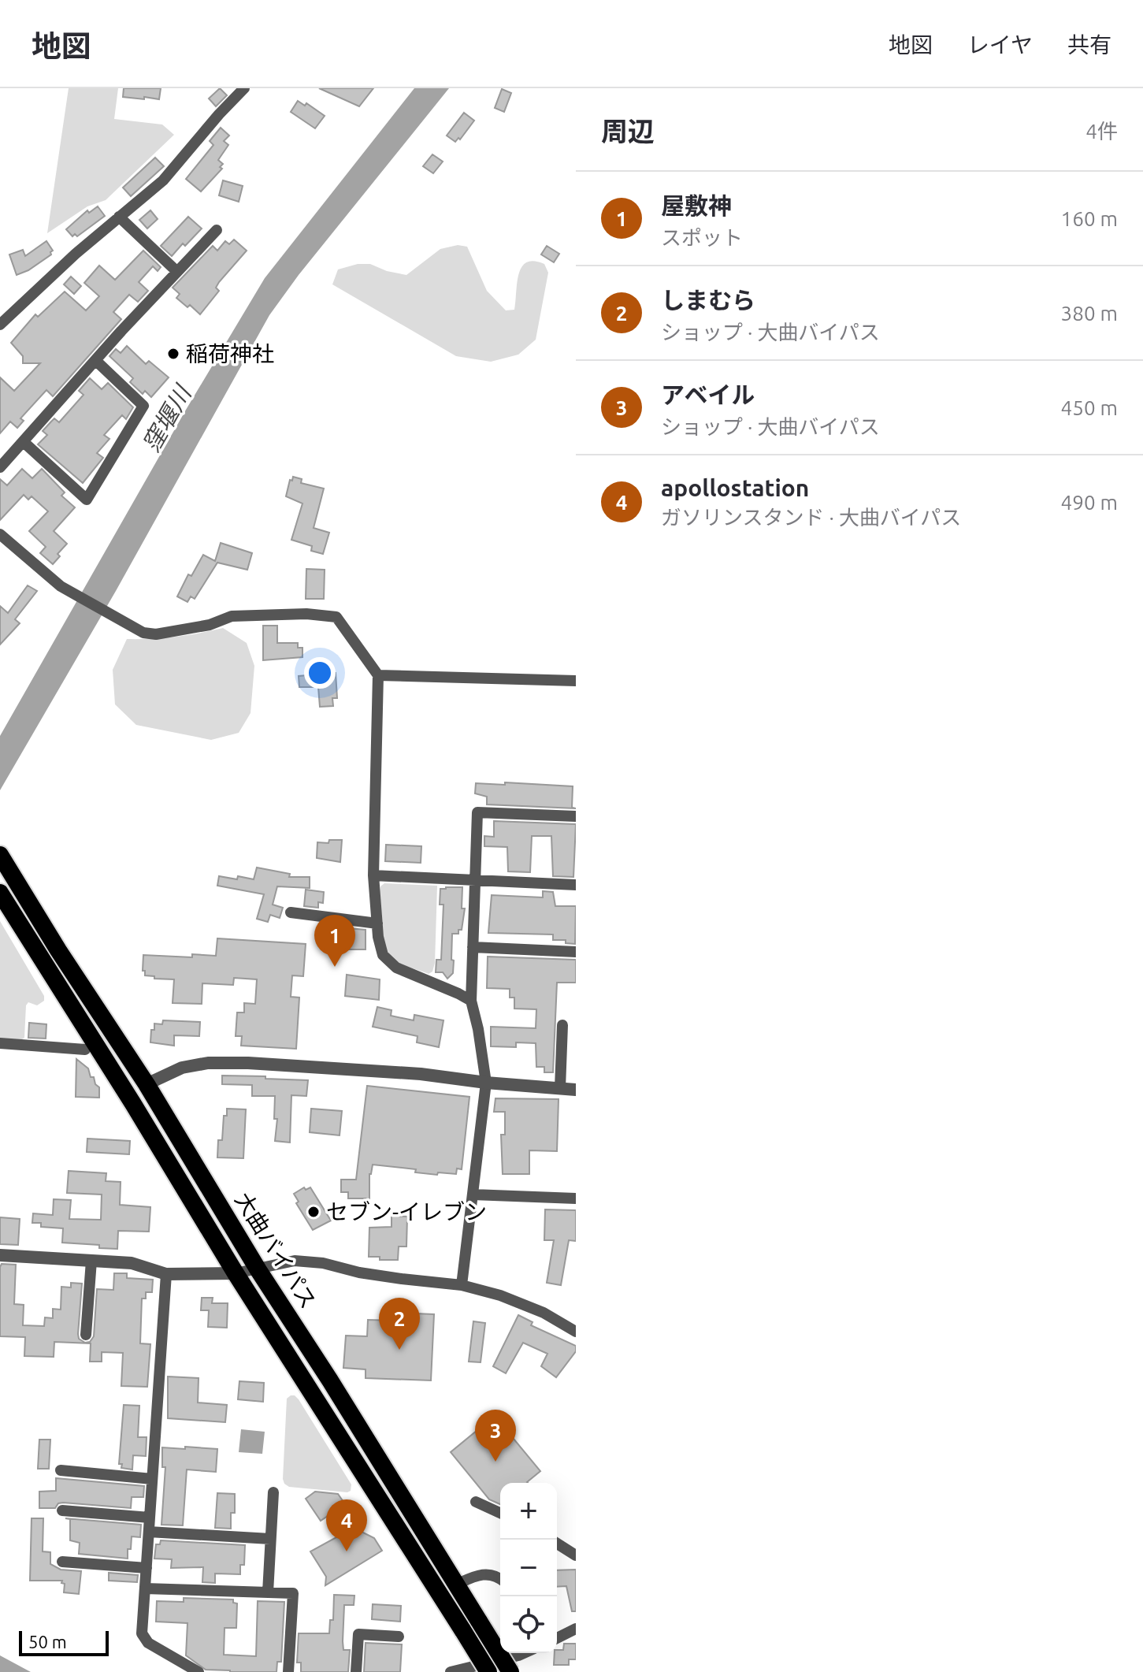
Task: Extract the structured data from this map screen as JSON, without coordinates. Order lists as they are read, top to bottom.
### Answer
{
  "streets": {
    "highway": ["大曲バイパス"]
  },
  "water": ["窪堰川"],
  "places": ["稲荷神社", "セブン-イレブン"],
  "scale_bar": "50 m",
  "page": {
    "header": "地図",
    "nav": ["地図", "レイヤ", "共有"],
    "heading": ["周辺", "4件"],
    "list": [
      {
        "mark": "1",
        "name": "屋敷神",
        "note": "スポット",
        "value": "160 m"
      },
      {
        "mark": "2",
        "name": "しまむら",
        "note": "ショップ · 大曲バイパス",
        "value": "380 m"
      },
      {
        "mark": "3",
        "name": "アベイル",
        "note": "ショップ · 大曲バイパス",
        "value": "450 m"
      },
      {
        "mark": "4",
        "name": "apollostation",
        "note": "ガソリンスタンド · 大曲バイパス",
        "value": "490 m"
      }
    ],
    "pins": [
      "1",
      "2",
      "3",
      "4"
    ],
    "map_buttons": ["+", "−"],
    "scale": "50 m"
  }
}
